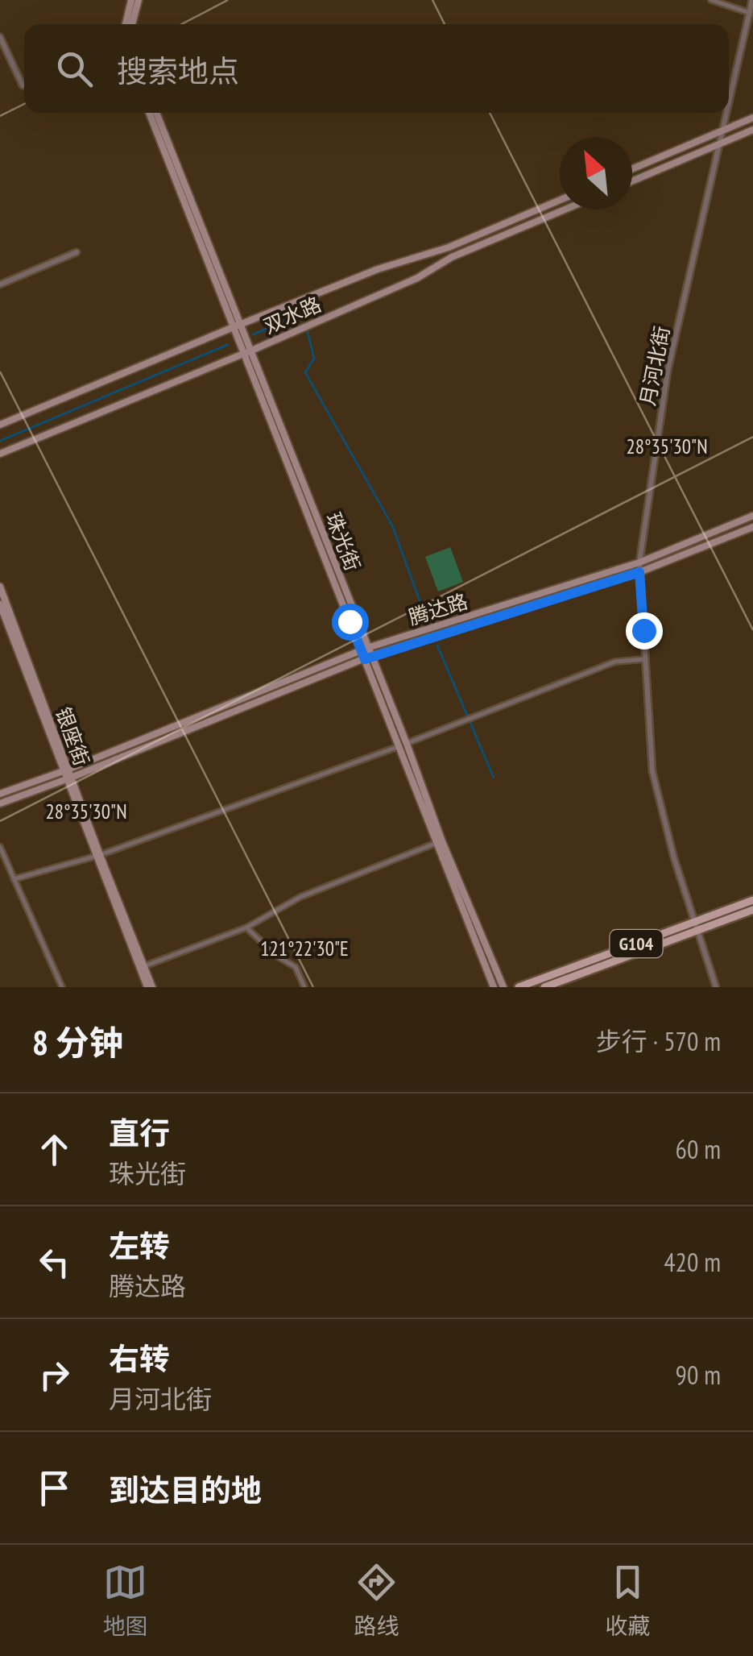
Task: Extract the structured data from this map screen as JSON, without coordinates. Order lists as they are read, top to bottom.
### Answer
{
  "streets": {
    "main road": [
      "双水路",
      "珠光街",
      "腾达路",
      "银座街",
      "G104"
    ],
    "street": ["月河北街"]
  },
  "crossings": [
    ["双水路", "珠光街"],
    ["月河北街", "腾达路"],
    ["月河北街", "G104"],
    ["珠光街", "腾达路"],
    ["腾达路", "银座街"]
  ],
  "north": "top left",
  "page": {
    "search": "搜索地点",
    "heading": ["8 分钟", "步行 · 570 m"],
    "list": [
      ["直行", "珠光街", "60 m"],
      ["左转", "腾达路", "420 m"],
      ["右转", "月河北街", "90 m"],
      "到达目的地"
    ],
    "nav": ["地图", "路线", "收藏"]
  },
  "coordinates": ["28°35'30\"N", "121°22'30\"E"]
}
